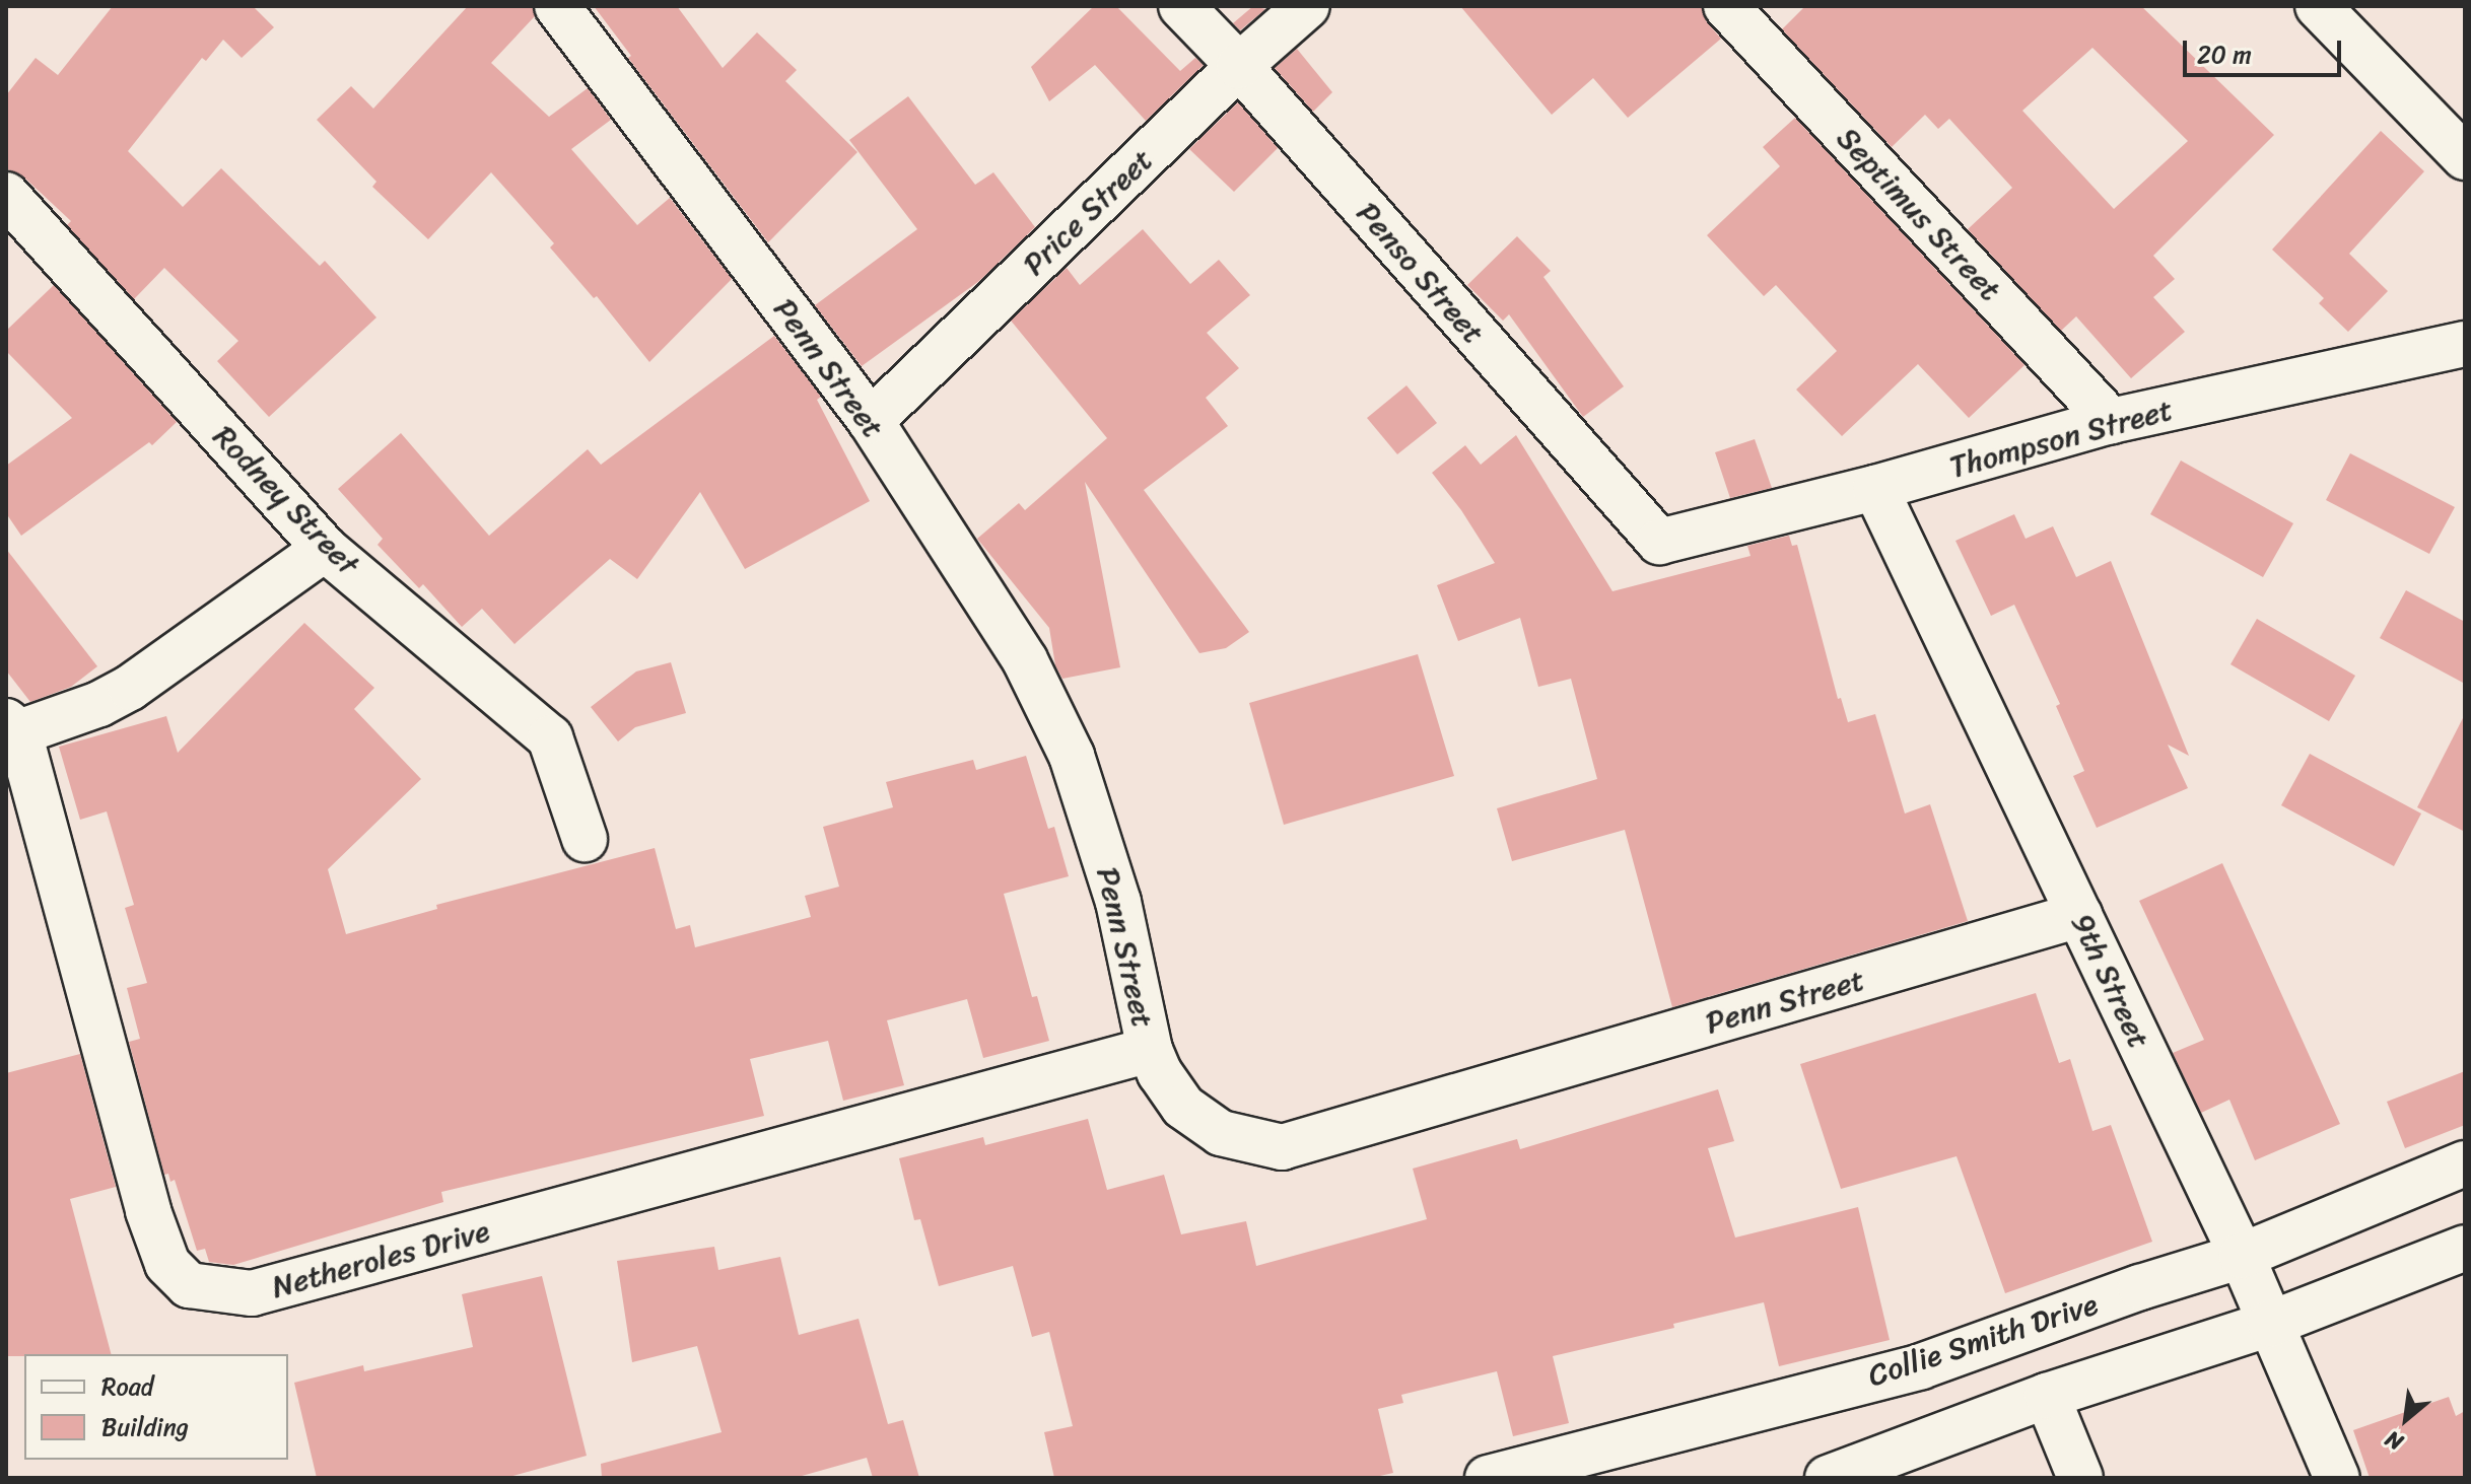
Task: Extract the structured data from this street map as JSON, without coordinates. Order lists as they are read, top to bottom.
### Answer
{
  "streets": {
    "street": [
      "Price Street",
      "Septimus Street",
      "Penso Street",
      "Penn Street",
      "Thompson Street",
      "Rodney Street",
      "9th Street",
      "Netheroles Drive",
      "Collie Smith Drive"
    ]
  },
  "crossings": [
    ["Price Street", "Penso Street"],
    ["Price Street", "Penn Street"],
    ["Septimus Street", "Thompson Street"],
    ["Penso Street", "Thompson Street"],
    ["Penn Street", "9th Street"],
    ["Penn Street", "Netheroles Drive"],
    ["Thompson Street", "9th Street"],
    ["9th Street", "Collie Smith Drive"]
  ],
  "legend": ["Road", "Building"],
  "scale_bar": "20 m",
  "north": "bottom left"
}
